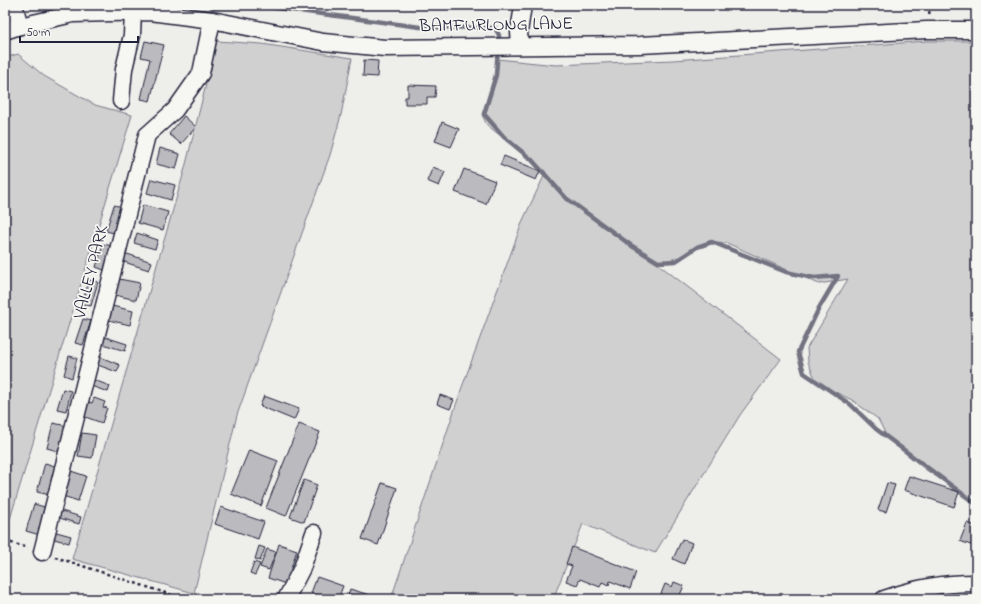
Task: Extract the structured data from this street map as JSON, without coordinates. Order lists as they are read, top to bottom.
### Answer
{
  "streets": {
    "street": ["BAMFURLONG LANE", "VALLEY PARK"]
  },
  "crossings": [
    ["BAMFURLONG LANE", "VALLEY PARK"]
  ],
  "scale_bar": "50 m"
}
